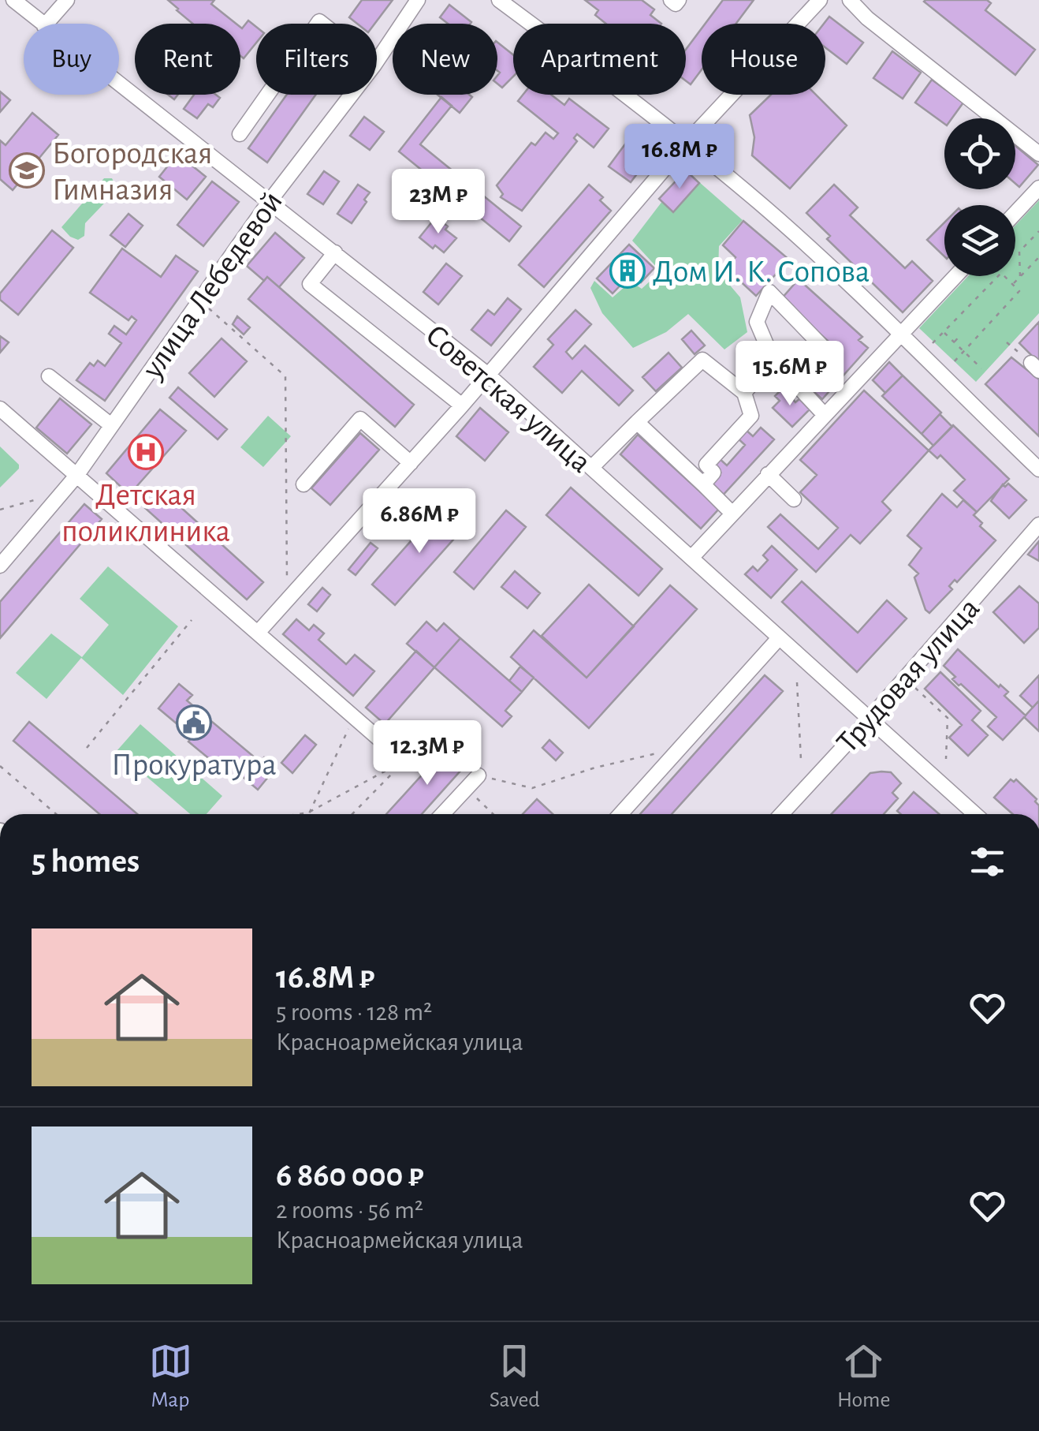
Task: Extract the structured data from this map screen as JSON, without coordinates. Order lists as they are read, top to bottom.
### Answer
{
  "streets": {
    "street": ["улица Лебедевой", "Советская улица", "Трудовая улица"]
  },
  "crossings": [
    ["улица Лебедевой", "Советская улица"],
    ["Советская улица", "Трудовая улица"]
  ],
  "places": {
    "school or university": ["Богородская Гимназия"],
    "building": ["Дом И. К. Сопова"],
    "hospital": ["Детская поликлиника"],
    "public building": ["Прокуратура"]
  },
  "page": {
    "chip": [
      "Buy",
      "Rent",
      "Filters",
      "New",
      "Apartment",
      "House"
    ],
    "price": [
      "16.8M ₽",
      "23M ₽",
      "15.6M ₽",
      "6.86M ₽",
      "12.3M ₽"
    ],
    "heading": "5 homes",
    "list": [
      {
        "name": "16.8M ₽",
        "note": "5 rooms · 128 m² · Красноармейская улица"
      },
      {
        "name": "6 860 000 ₽",
        "note": "2 rooms · 56 m² · Красноармейская улица"
      }
    ],
    "tabs": ["Map", "Saved", "Home"]
  }
}
